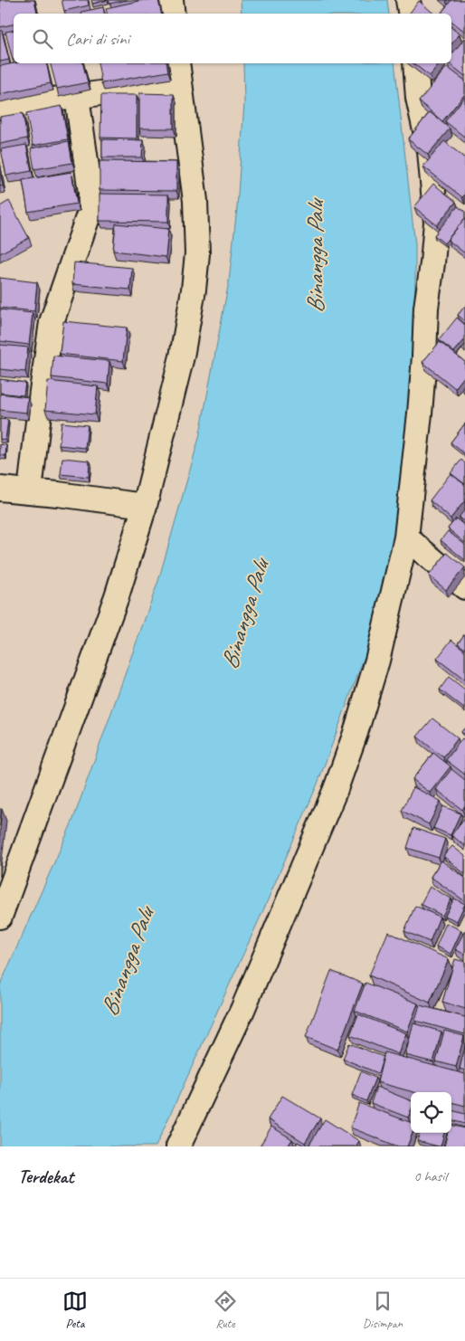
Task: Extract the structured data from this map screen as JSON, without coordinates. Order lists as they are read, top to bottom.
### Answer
{
  "water": ["Binangga Palu"],
  "page": {
    "search": "Cari di sini",
    "heading": ["Terdekat", "0 hasil"],
    "nav": ["Peta", "Rute", "Disimpan"]
  }
}
